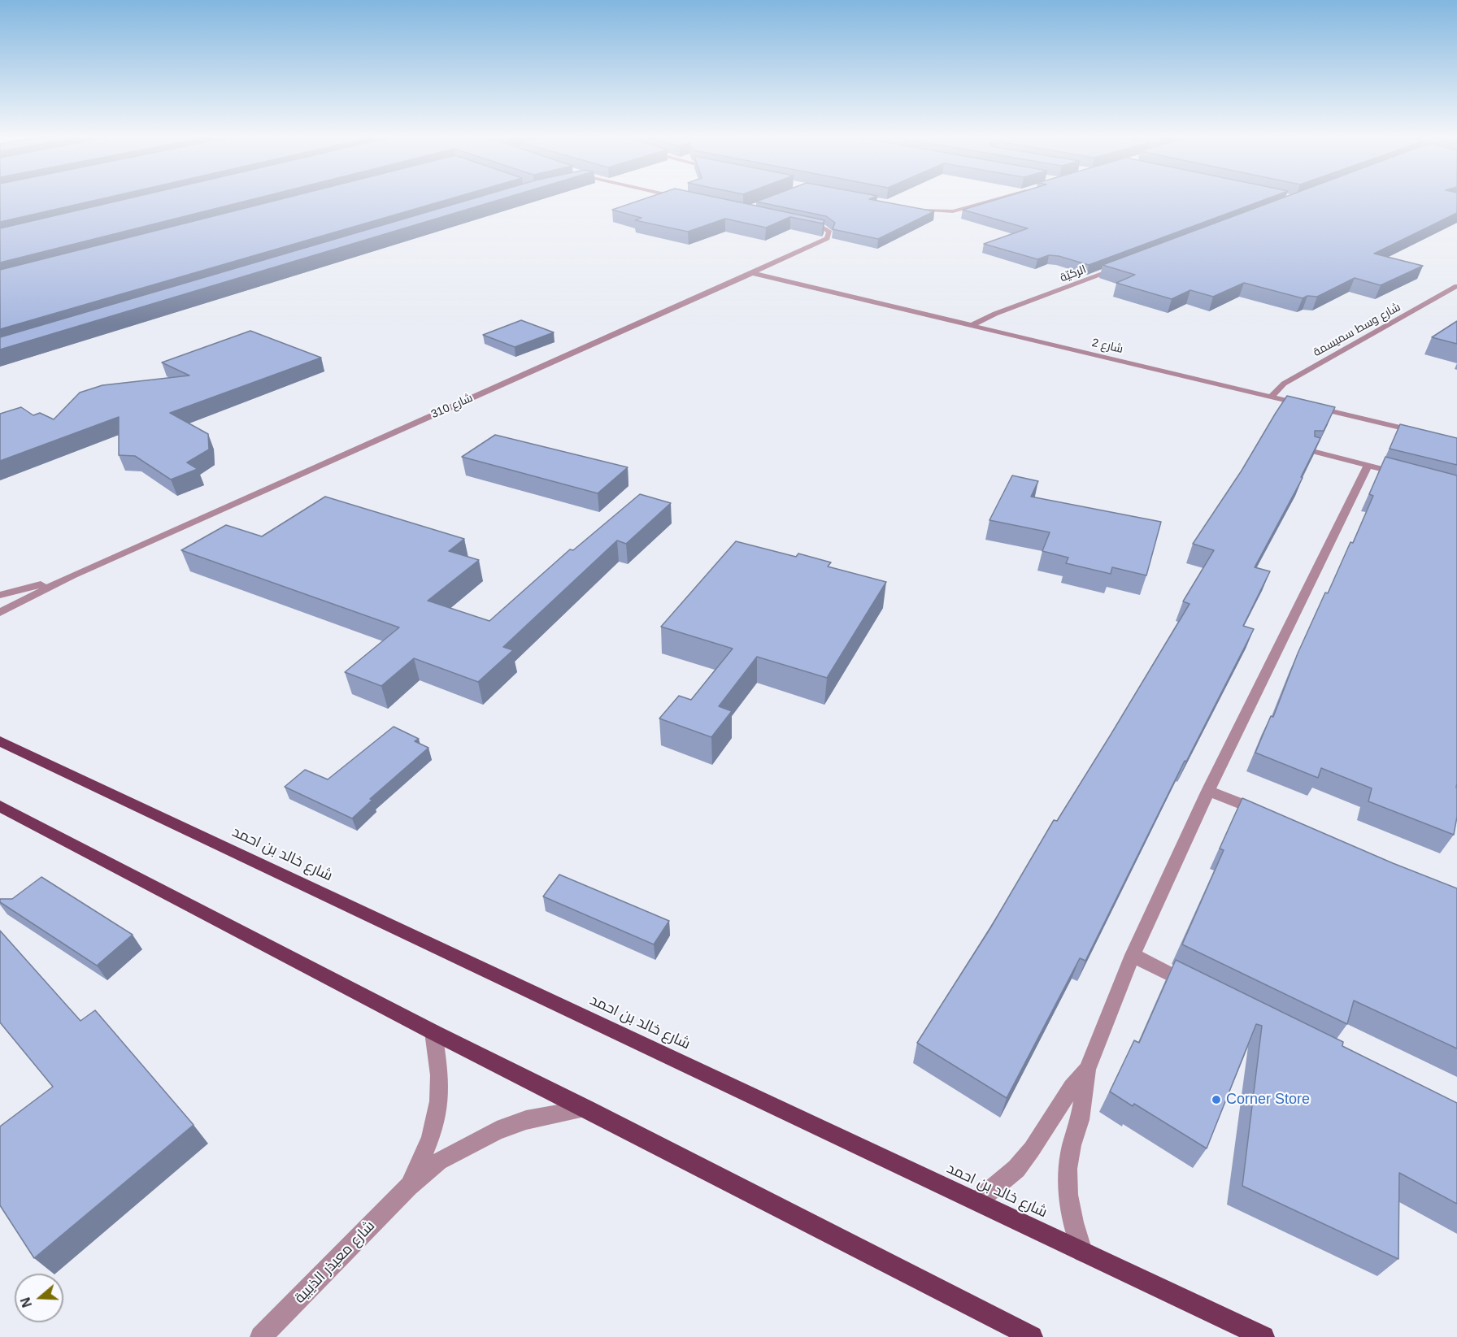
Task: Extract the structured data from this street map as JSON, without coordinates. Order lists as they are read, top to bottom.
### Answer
{
  "streets": {
    "main road": ["شارع خالد بن احمد"],
    "street": [
      "الركيّة",
      "شارع وسط سميسمة",
      "شارع 2",
      "شارع 310",
      "شارع معيذر الذيبية"
    ]
  },
  "crossings": [
    ["الركيّة", "شارع 2"],
    ["شارع وسط سميسمة", "شارع 2"],
    ["شارع 2", "شارع 310"]
  ],
  "places": ["Corner Store"],
  "north": "left"
}
